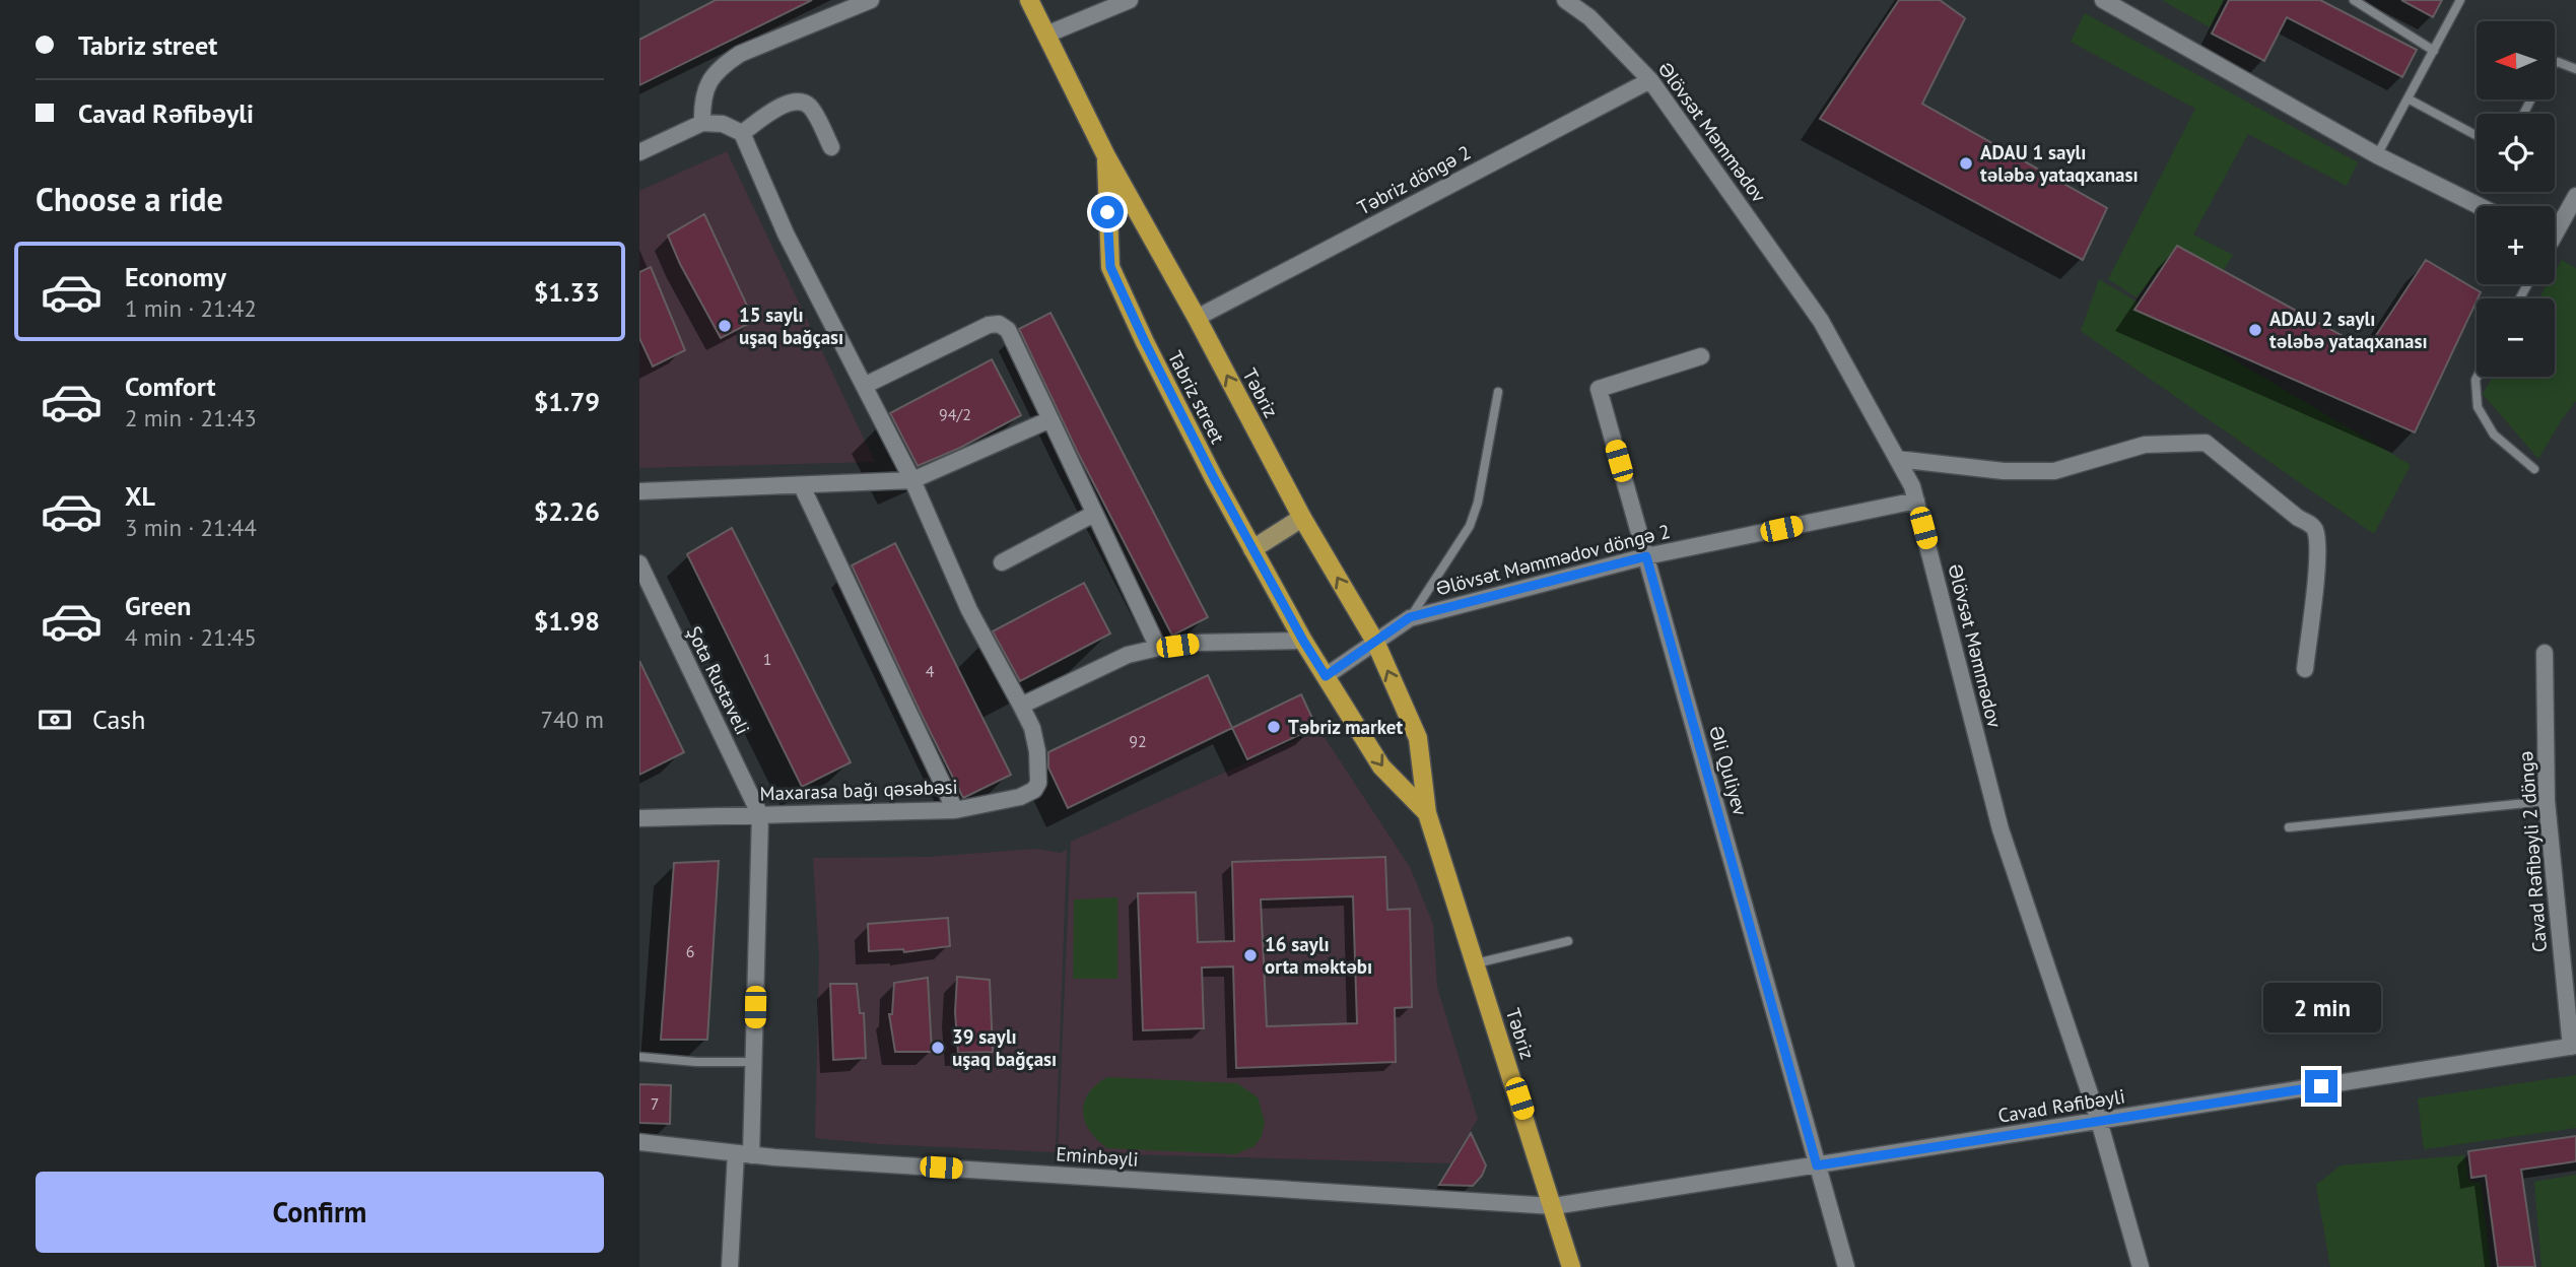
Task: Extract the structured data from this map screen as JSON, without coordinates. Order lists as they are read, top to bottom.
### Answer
{
  "streets": {
    "main road": ["Təbriz", "Tabriz street"],
    "street": [
      "Əlövsət Məmmədov",
      "Təbriz döngə 2",
      "Əlövsət Məmmədov döngə 2",
      "Şota Rustaveli",
      "Əli Quliyev",
      "Maxarasa bağı qəsəbəsi",
      "Cavad Rəfibəyli 2 döngə",
      "Cavad Rəfibəyli",
      "Eminbəyli"
    ]
  },
  "crossings": [
    ["Əlövsət Məmmədov", "Təbriz döngə 2"],
    ["Əlövsət Məmmədov", "Əlövsət Məmmədov döngə 2"],
    ["Əlövsət Məmmədov", "Cavad Rəfibəyli"],
    ["Təbriz döngə 2", "Təbriz"],
    ["Təbriz", "Tabriz street"],
    ["Təbriz", "Əlövsət Məmmədov döngə 2"],
    ["Təbriz", "Cavad Rəfibəyli"],
    ["Təbriz", "Eminbəyli"],
    ["Əlövsət Məmmədov döngə 2", "Əli Quliyev"],
    ["Şota Rustaveli", "Maxarasa bağı qəsəbəsi"],
    ["Əli Quliyev", "Cavad Rəfibəyli"],
    ["Cavad Rəfibəyli 2 döngə", "Cavad Rəfibəyli"],
    ["Cavad Rəfibəyli", "Eminbəyli"]
  ],
  "places": [
    "ADAU 1 saylı tələbə yataqxanası",
    "15 saylı uşaq bağçası",
    "ADAU 2 saylı tələbə yataqxanası",
    "Təbriz market",
    "16 saylı orta məktəbı",
    "39 saylı uşaq bağçası"
  ],
  "house_numbers": [
    "94/2",
    "1",
    "4",
    "92",
    "6",
    "7"
  ],
  "north": "left",
  "page": {
    "banner": ["Tabriz street", "Cavad Rəfibəyli"],
    "map_buttons": ["+", "−"],
    "heading": "Choose a ride",
    "list": [
      {
        "name": "Economy",
        "note": "1 min · 21:42",
        "value": "$1.33"
      },
      {
        "name": "Comfort",
        "note": "2 min · 21:43",
        "value": "$1.79"
      },
      {
        "name": "XL",
        "note": "3 min · 21:44",
        "value": "$2.26"
      },
      {
        "name": "Green",
        "note": "4 min · 21:45",
        "value": "$1.98"
      }
    ],
    "pay": ["Cash", "740 m"],
    "bubble": "2 min",
    "buttons": "Confirm"
  }
}
